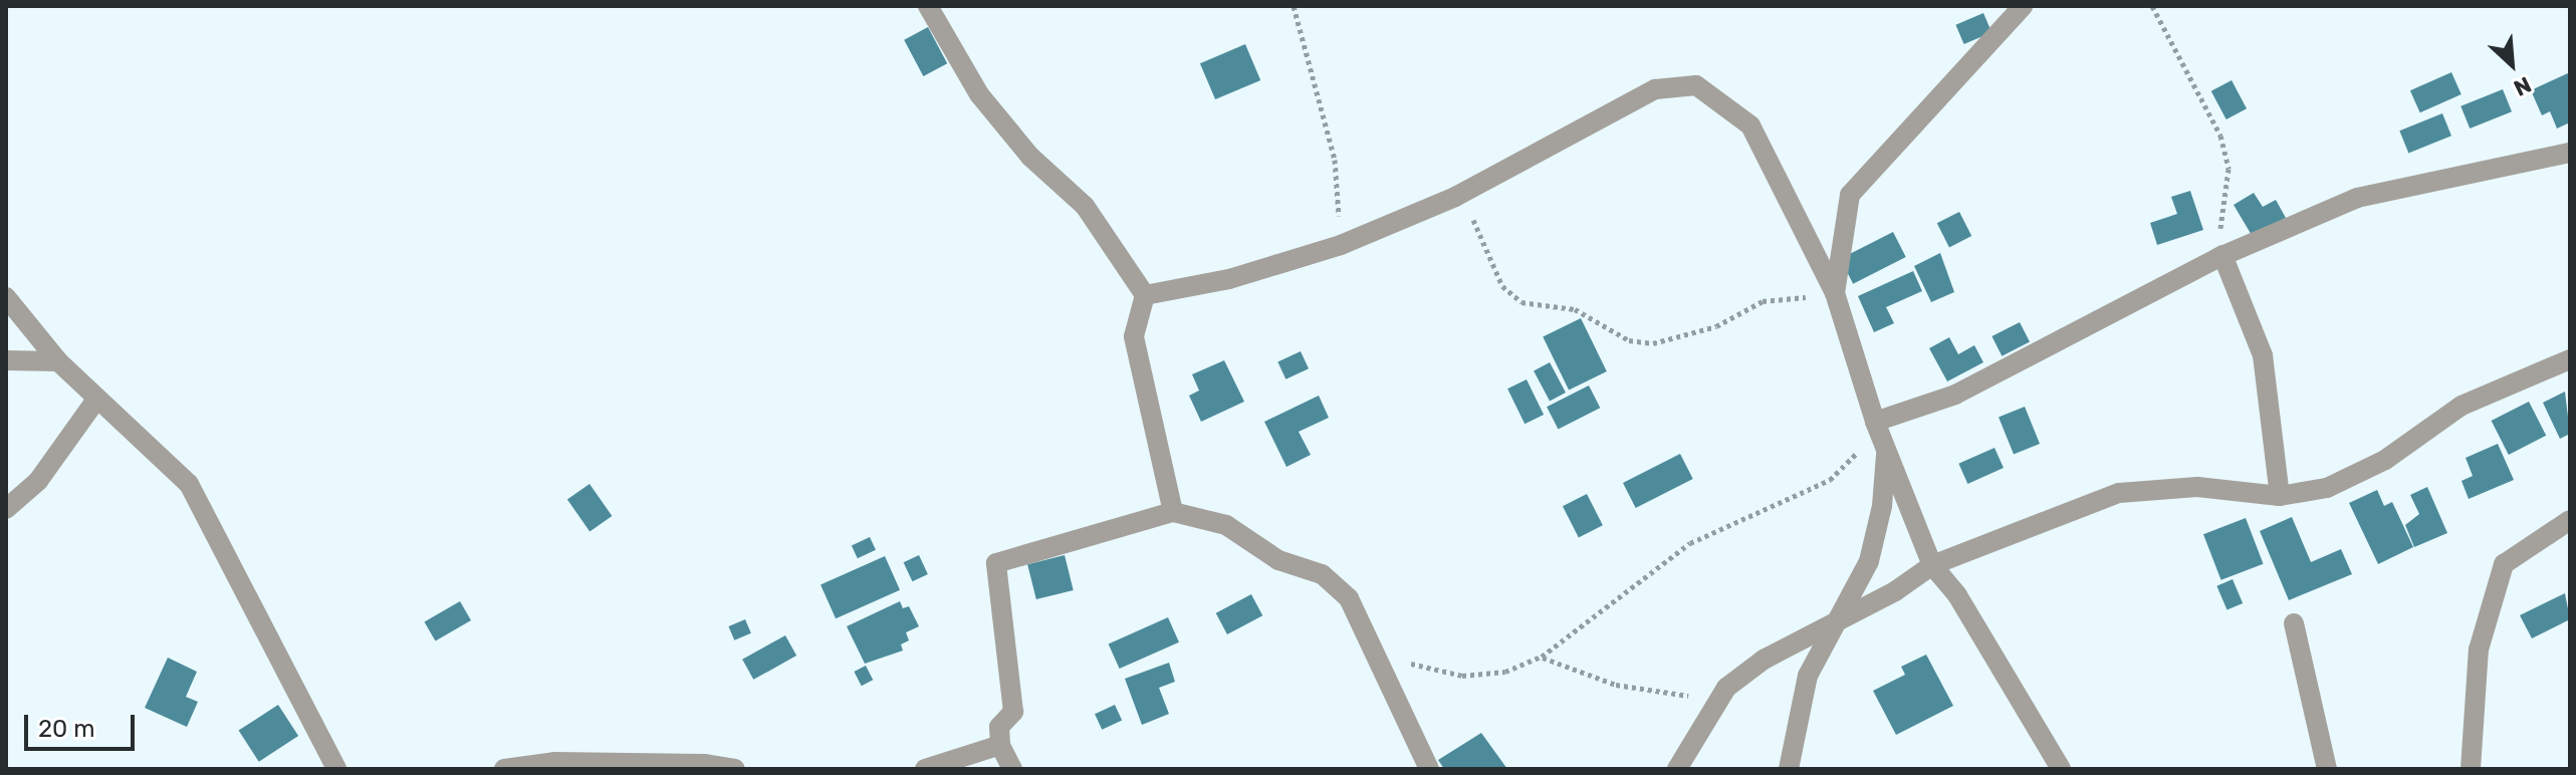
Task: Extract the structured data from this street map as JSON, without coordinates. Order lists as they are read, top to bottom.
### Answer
{
  "scale_bar": "20 m",
  "north": "bottom right"
}
